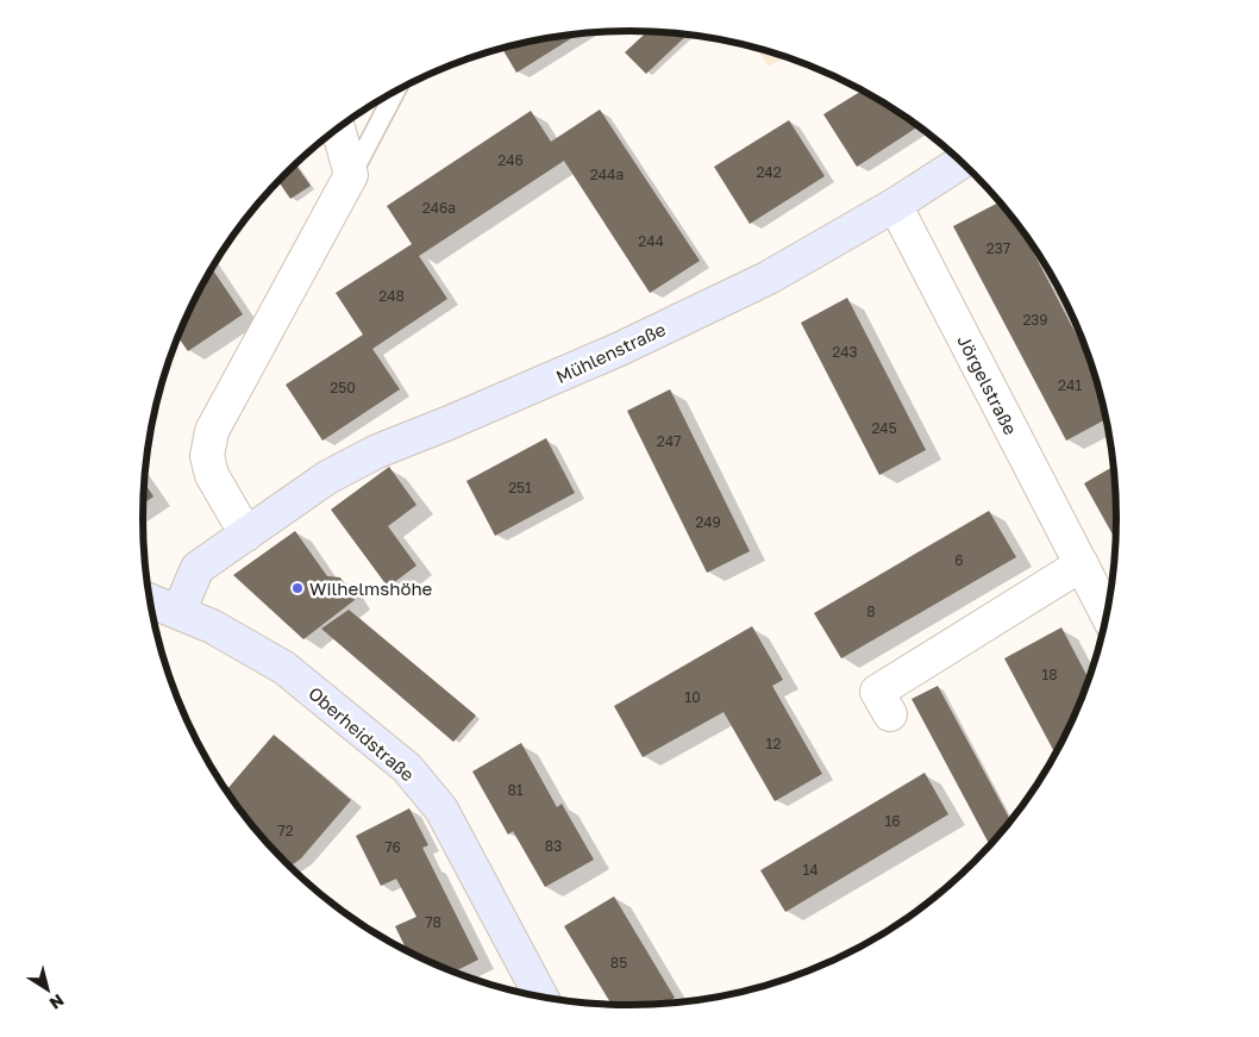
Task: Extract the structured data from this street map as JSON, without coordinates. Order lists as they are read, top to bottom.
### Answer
{
  "streets": {
    "street": ["Mühlenstraße", "Jörgelstraße", "Oberheidstraße"]
  },
  "crossings": [
    ["Mühlenstraße", "Jörgelstraße"],
    ["Mühlenstraße", "Oberheidstraße"]
  ],
  "places": ["Wilhelmshöhe"],
  "house_numbers": [
    "246",
    "242",
    "244a",
    "246a",
    "244",
    "237",
    "248",
    "239",
    "243",
    "241",
    "250",
    "245",
    "247",
    "251",
    "249",
    "6",
    "8",
    "18",
    "10",
    "12",
    "81",
    "16",
    "72",
    "83",
    "76",
    "14",
    "78",
    "85"
  ],
  "north": "bottom right"
}
